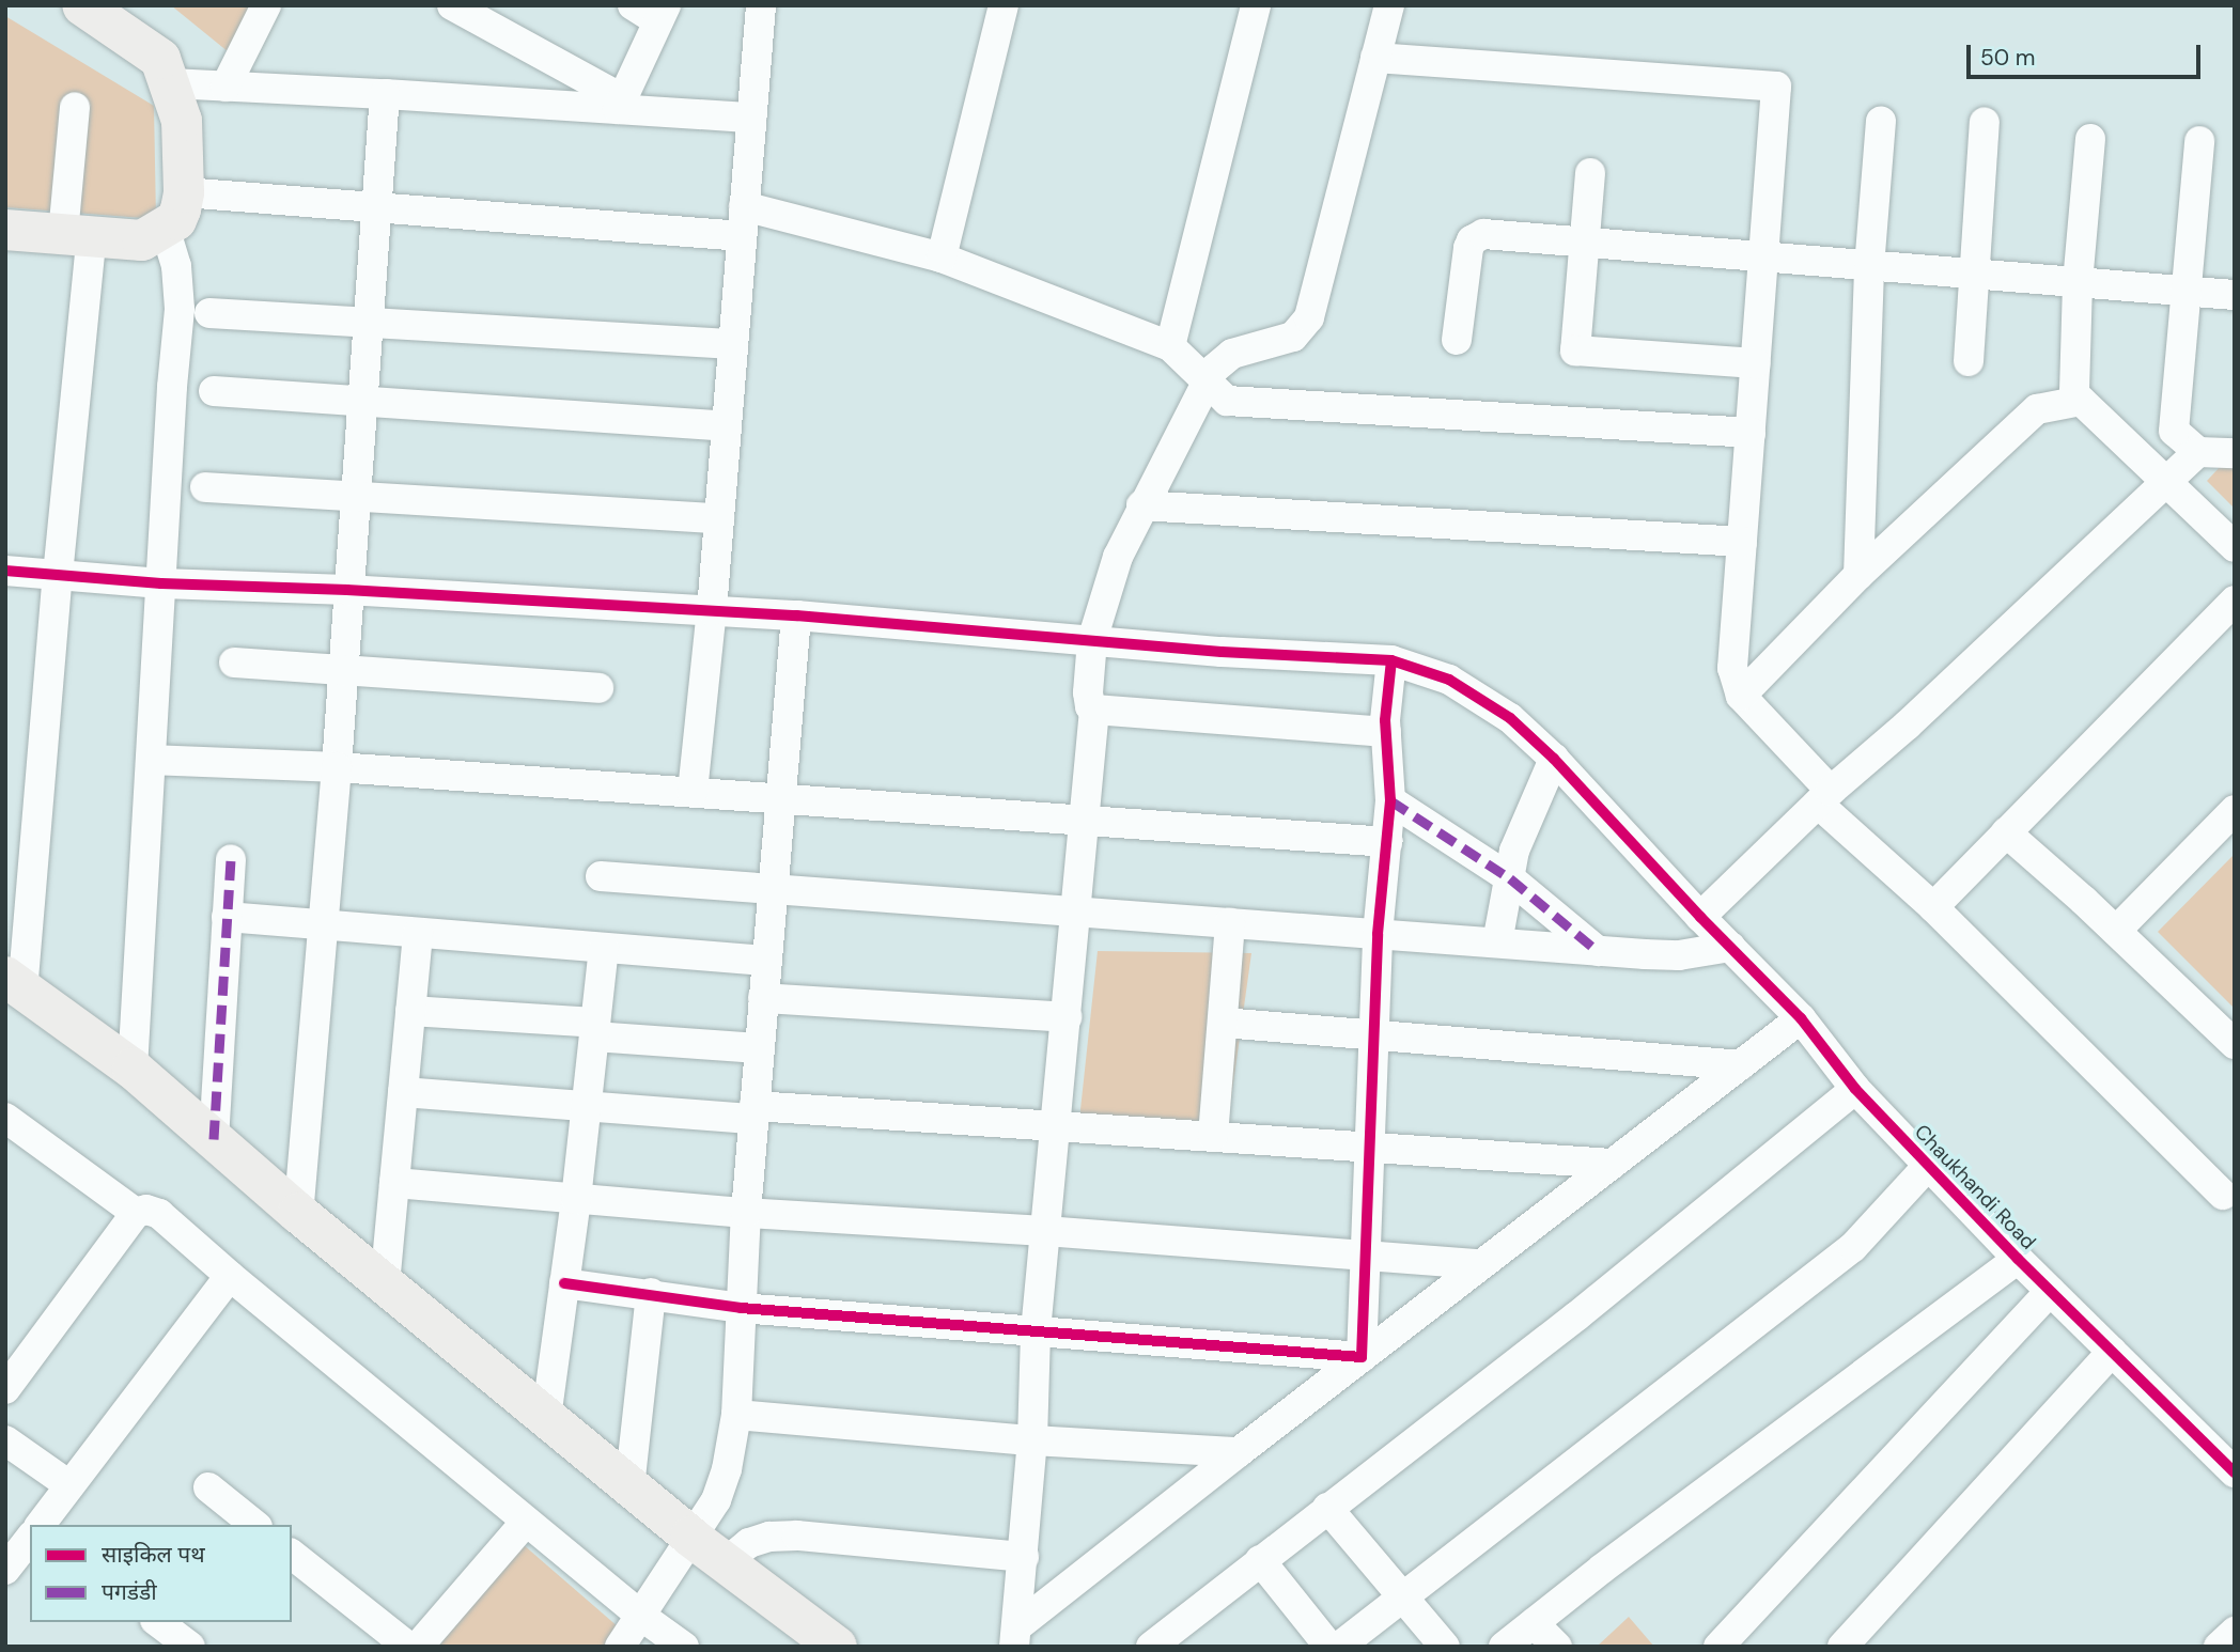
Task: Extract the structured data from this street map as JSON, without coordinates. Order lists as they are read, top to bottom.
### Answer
{
  "streets": {
    "street": ["Chaukhandi Road"]
  },
  "legend": ["साइकिल पथ", "पगडंडी"],
  "scale_bar": "50 m"
}
